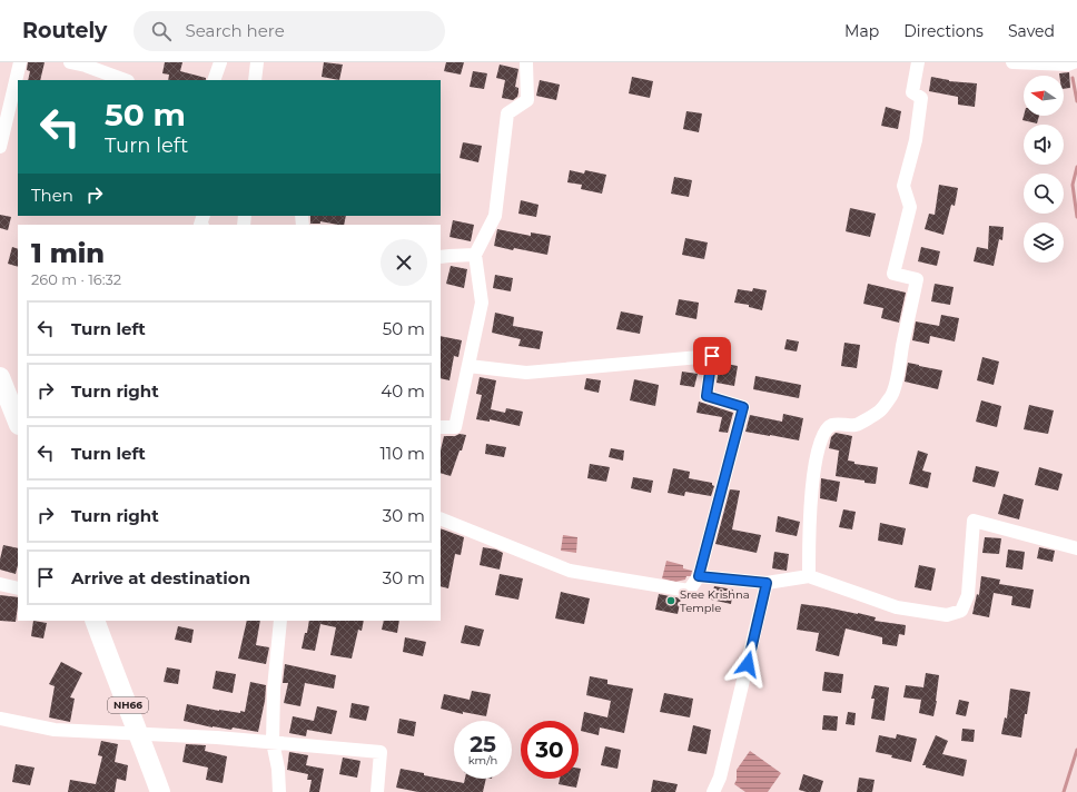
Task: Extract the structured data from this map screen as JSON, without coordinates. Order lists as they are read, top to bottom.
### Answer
{
  "streets": {
    "highway": ["NH66"]
  },
  "places": ["Sree Krishna Temple"],
  "north": "left",
  "page": {
    "header": "Routely",
    "search": "Search here",
    "nav": ["Map", "Directions", "Saved"],
    "turn": ["50 m", "Turn left"],
    "then": "Then",
    "heading": ["1 min", "260 m · 16:32"],
    "list": [
      {
        "name": "Turn left",
        "value": "50 m"
      },
      {
        "name": "Turn right",
        "value": "40 m"
      },
      {
        "name": "Turn left",
        "value": "110 m"
      },
      {
        "name": "Turn right",
        "value": "30 m"
      },
      {
        "name": "Arrive at destination",
        "value": "30 m"
      }
    ],
    "speed": "25 km/h",
    "limit": "30"
  }
}
